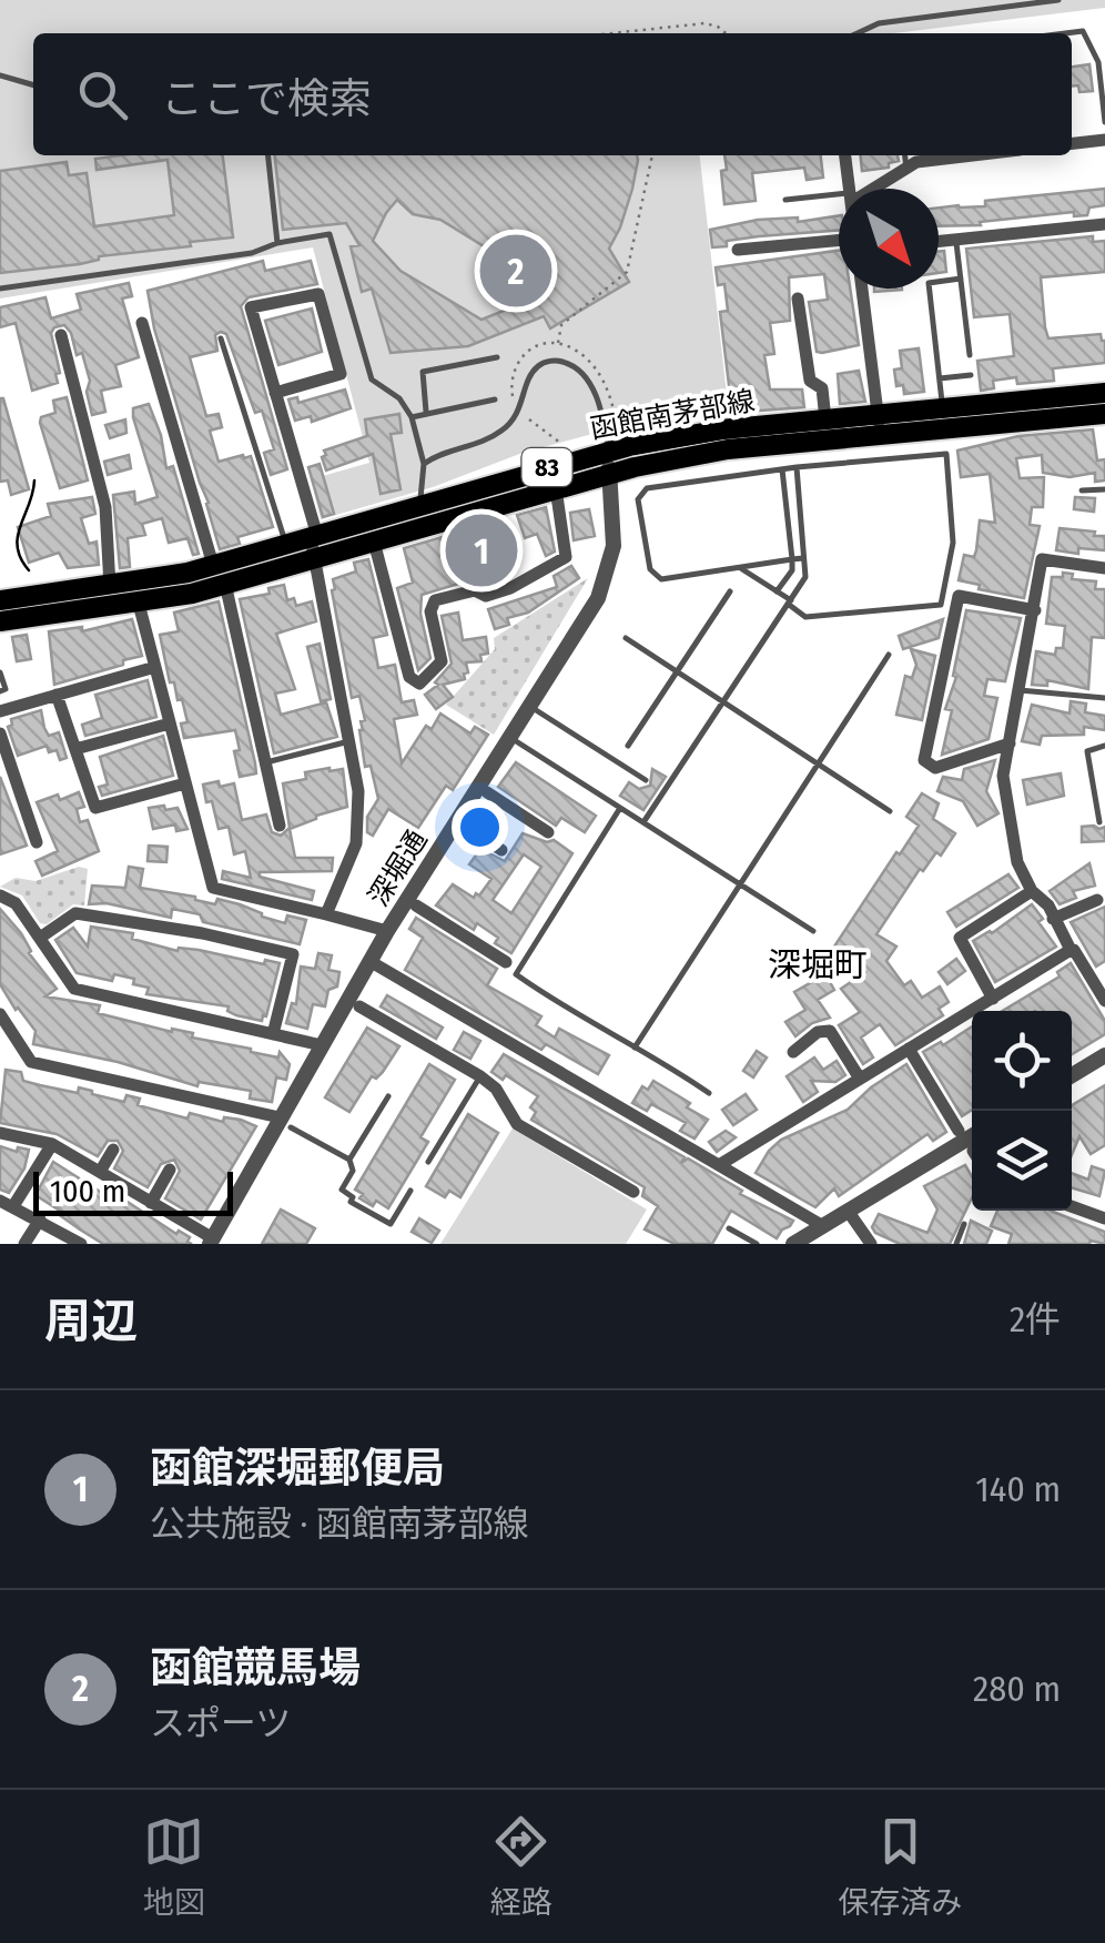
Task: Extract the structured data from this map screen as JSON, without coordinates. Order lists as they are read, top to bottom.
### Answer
{
  "streets": {
    "main road": ["函館南茅部線", "83"],
    "street": ["深堀通"]
  },
  "crossings": [
    ["函館南茅部線", "深堀通"]
  ],
  "districts": ["深堀町"],
  "scale_bar": "100 m",
  "north": "bottom right",
  "page": {
    "search": "ここで検索",
    "pins": ["2", "1"],
    "scale": "100 m",
    "heading": ["周辺", "2件"],
    "list": [
      {
        "mark": "1",
        "name": "函館深堀郵便局",
        "note": "公共施設 · 函館南茅部線",
        "value": "140 m"
      },
      {
        "mark": "2",
        "name": "函館競馬場",
        "note": "スポーツ",
        "value": "280 m"
      }
    ],
    "nav": ["地図", "経路", "保存済み"]
  }
}
